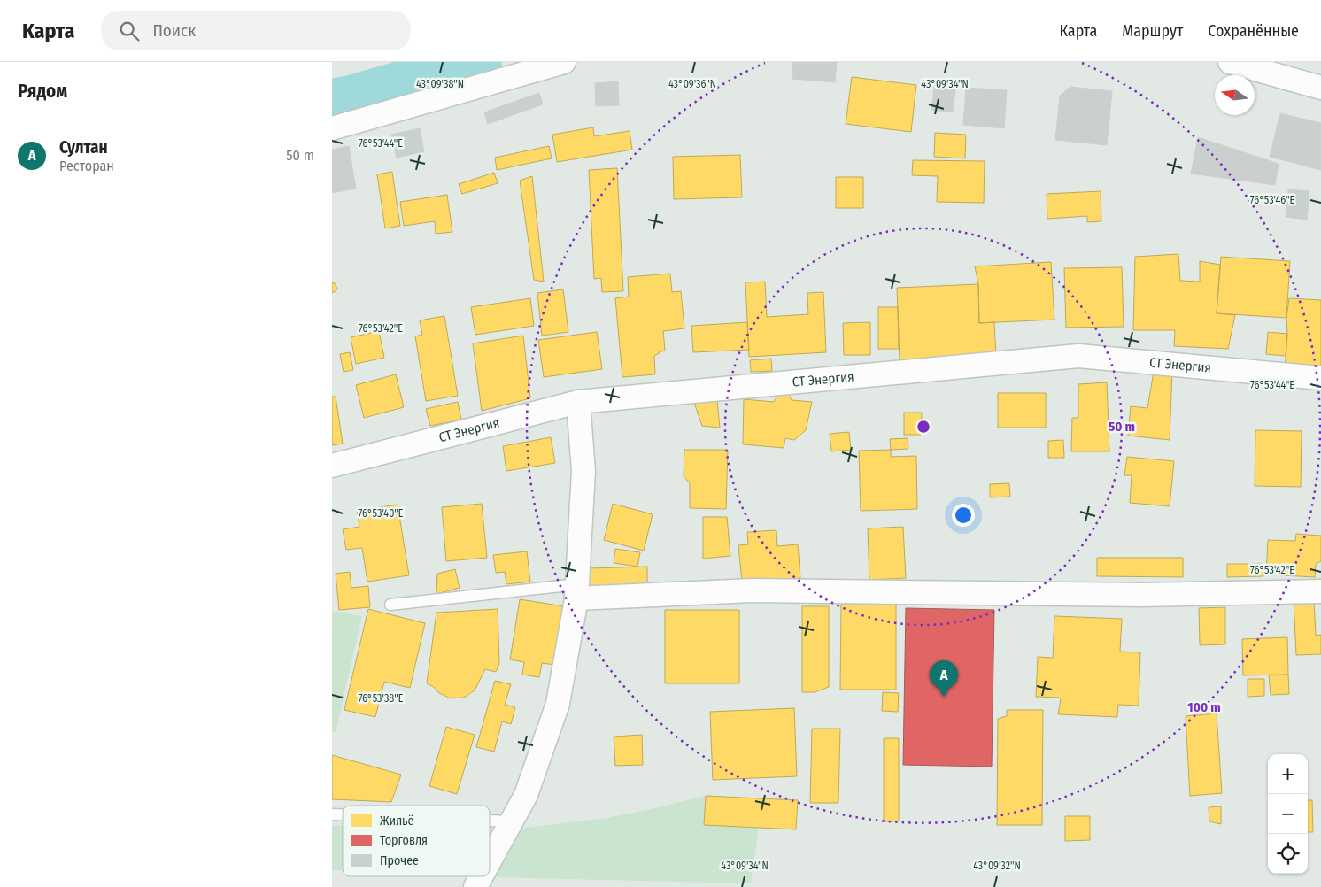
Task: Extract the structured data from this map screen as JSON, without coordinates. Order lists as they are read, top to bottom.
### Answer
{
  "streets": {
    "street": ["СТ Энергия"]
  },
  "legend": ["Жильё", "Торговля", "Прочее"],
  "north": "left",
  "page": {
    "header": "Карта",
    "search": "Поиск",
    "nav": ["Карта", "Маршрут", "Сохранённые"],
    "heading": "Рядом",
    "list": [
      {
        "mark": "A",
        "name": "Султан",
        "note": "Ресторан",
        "value": "50 m"
      }
    ],
    "pins": "A",
    "map_buttons": ["+", "−"]
  },
  "coordinates": [
    "43°09'38\"N",
    "43°09'36\"N",
    "43°09'34\"N",
    "76°53'44\"E",
    "76°53'46\"E",
    "76°53'42\"E",
    "76°53'40\"E",
    "76°53'38\"E",
    "43°09'32\"N"
  ],
  "rings": ["50 m", "100 m"]
}
